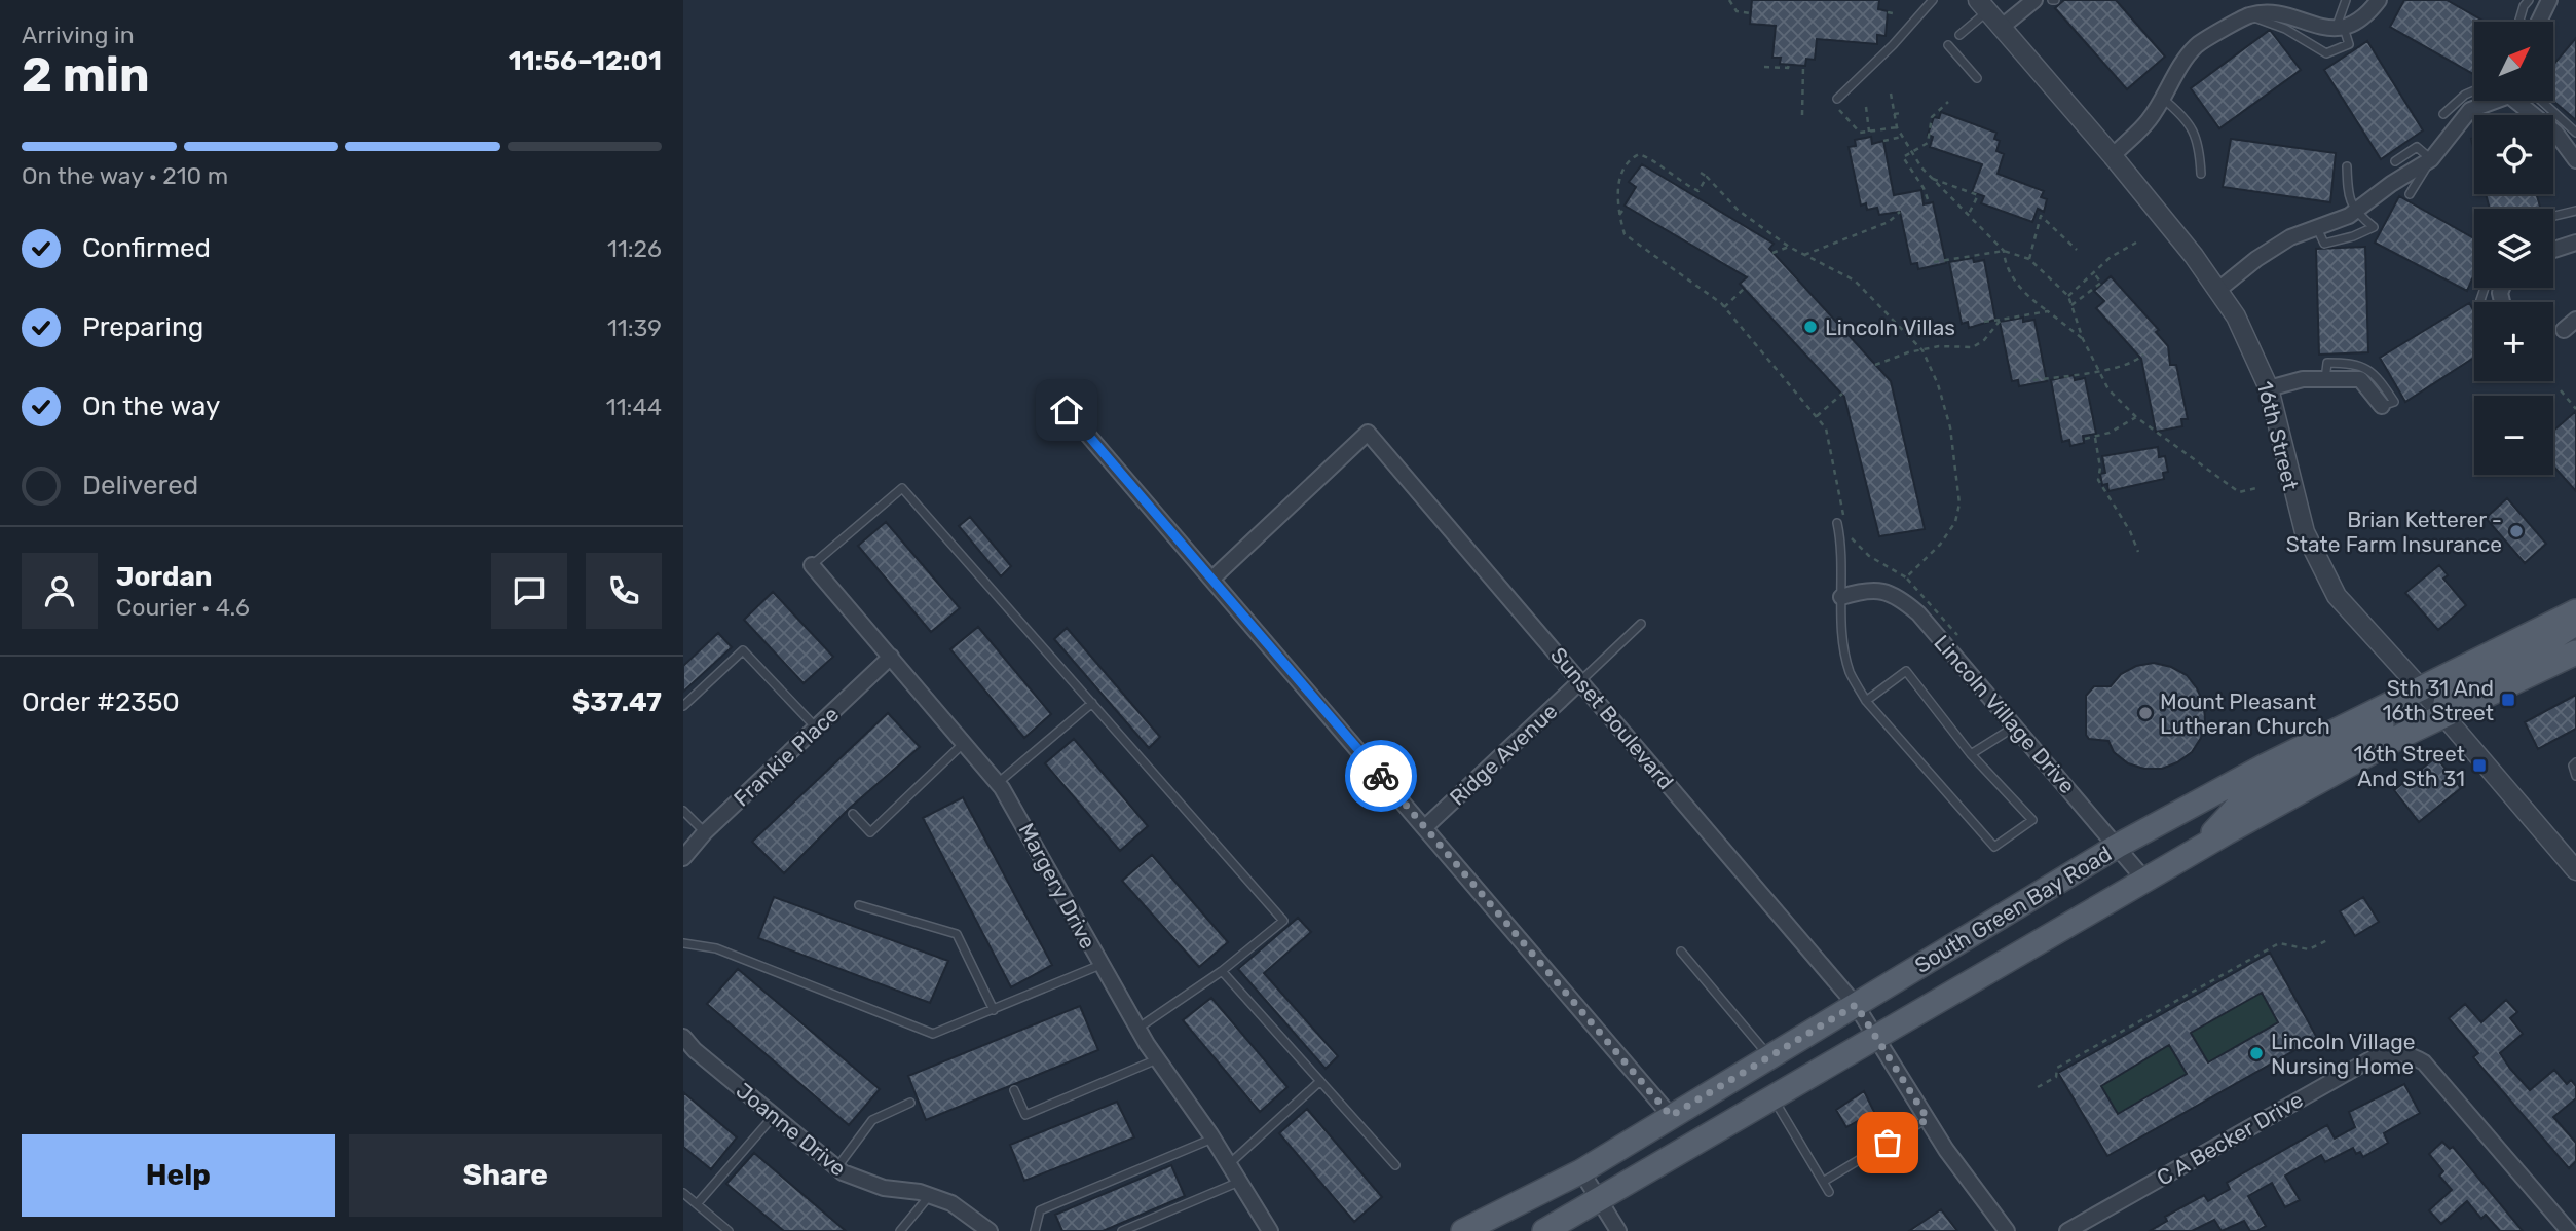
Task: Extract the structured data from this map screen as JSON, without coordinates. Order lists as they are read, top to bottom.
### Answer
{
  "streets": {
    "main road": ["South Green Bay Road"],
    "street": [
      "16th Street",
      "Lincoln Village Drive",
      "Sunset Boulevard",
      "Ridge Avenue",
      "Frankie Place",
      "Margery Drive",
      "Joanne Drive",
      "C A Becker Drive"
    ]
  },
  "crossings": [
    ["16th Street", "South Green Bay Road"],
    ["Lincoln Village Drive", "South Green Bay Road"],
    ["Sunset Boulevard", "Ridge Avenue"],
    ["Sunset Boulevard", "South Green Bay Road"],
    ["Frankie Place", "Margery Drive"]
  ],
  "places": {
    "other": [
      "Lincoln Villas",
      "Brian Ketterer - State Farm Insurance",
      "Mount Pleasant Lutheran Church",
      "Lincoln Village Nursing Home"
    ],
    "transit": ["Sth 31 And 16th Street", "16th Street And Sth 31"]
  },
  "north": "top right",
  "page": {
    "heading": ["2 min", "Arriving in", "11:56–12:01"],
    "panel": [
      "Jordan",
      "Courier · 4.6",
      "Order #2350",
      "$37.47"
    ],
    "map_buttons": ["+", "−"],
    "bar": "On the way · 210 m",
    "list": [
      ["Confirmed", "11:26"],
      ["Preparing", "11:39"],
      ["On the way", "11:44"],
      "Delivered"
    ],
    "buttons": ["Help", "Share"]
  }
}
